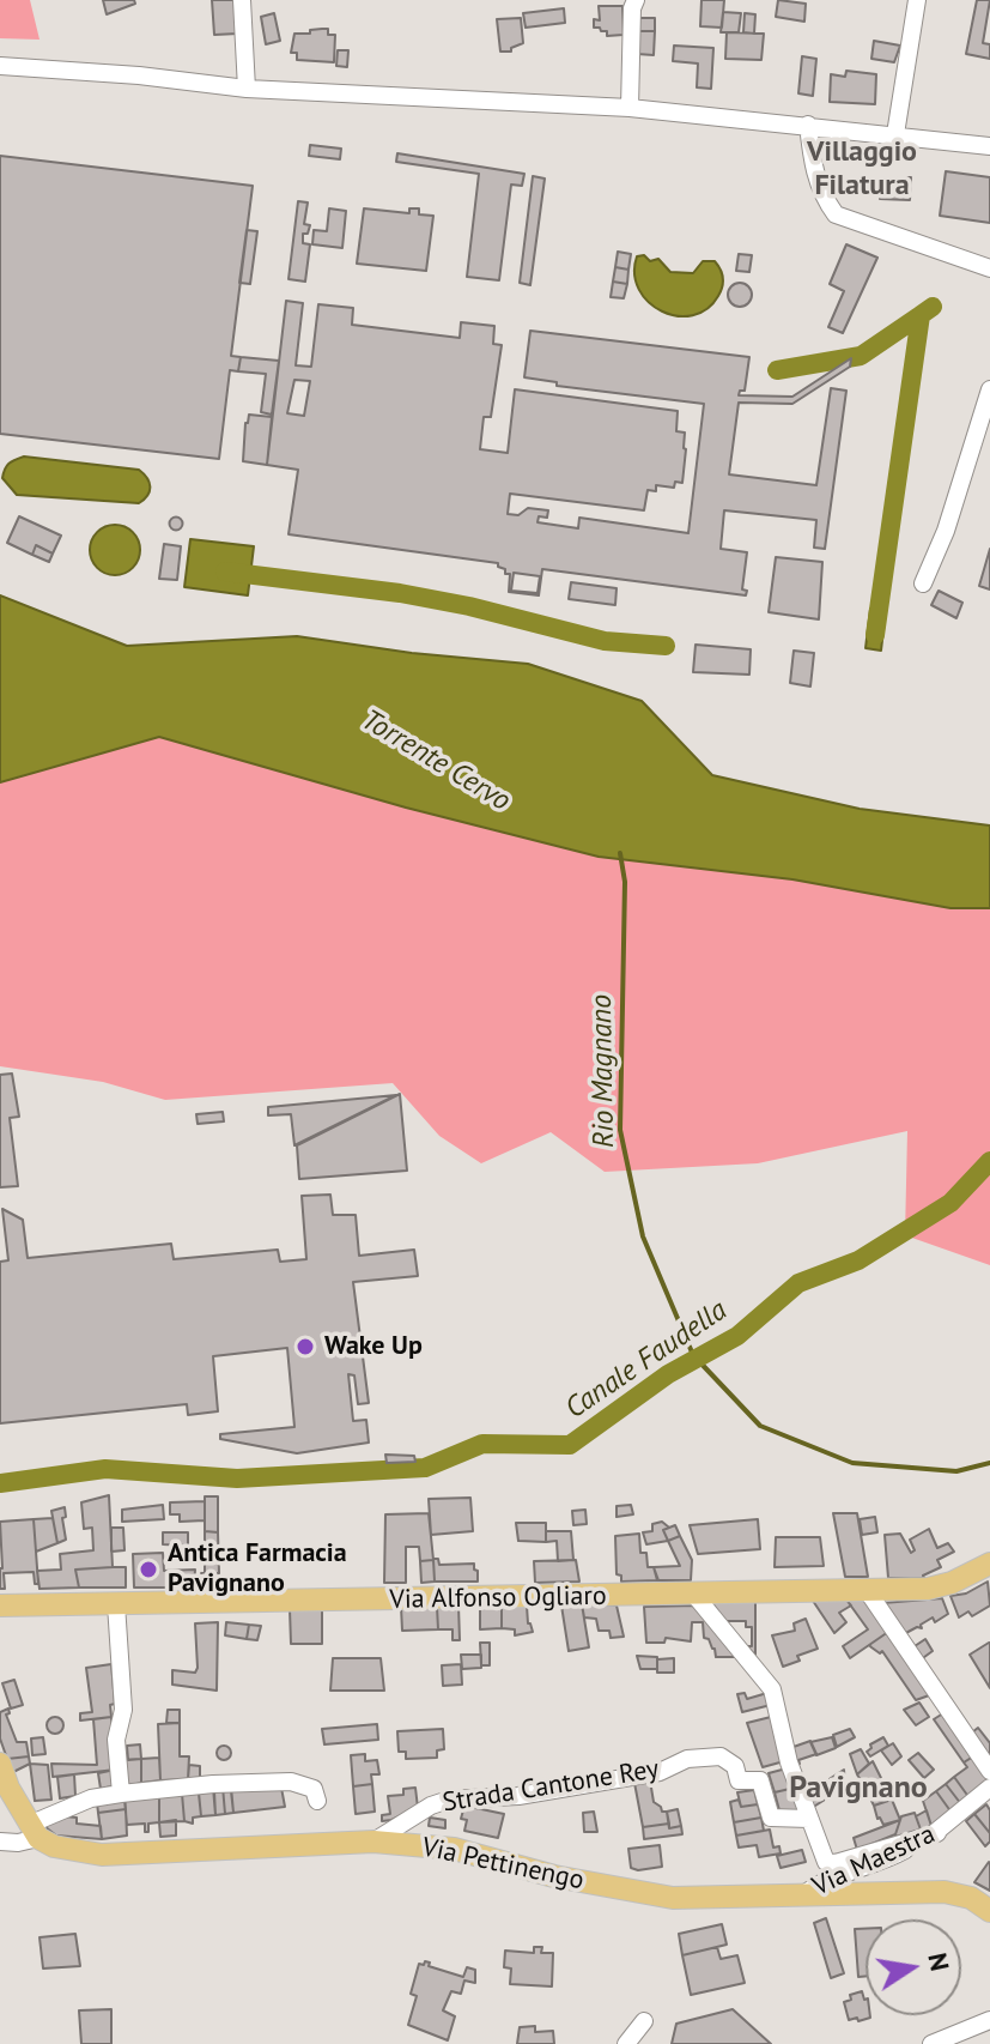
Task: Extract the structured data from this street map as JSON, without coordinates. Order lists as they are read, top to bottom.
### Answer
{
  "streets": {
    "main road": ["Via Alfonso Ogliaro", "Via Pettinengo"],
    "street": ["Strada Cantone Rey", "Via Maestra"]
  },
  "crossings": [
    ["Strada Cantone Rey", "Via Pettinengo"],
    ["Via Maestra", "Via Pettinengo"]
  ],
  "districts": ["Villaggio Filatura", "Pavignano"],
  "water": ["Torrente Cervo", "Rio Magnano", "Canale Faudella"],
  "places": ["Wake Up", "Antica Farmacia Pavignano"],
  "north": "right"
}
